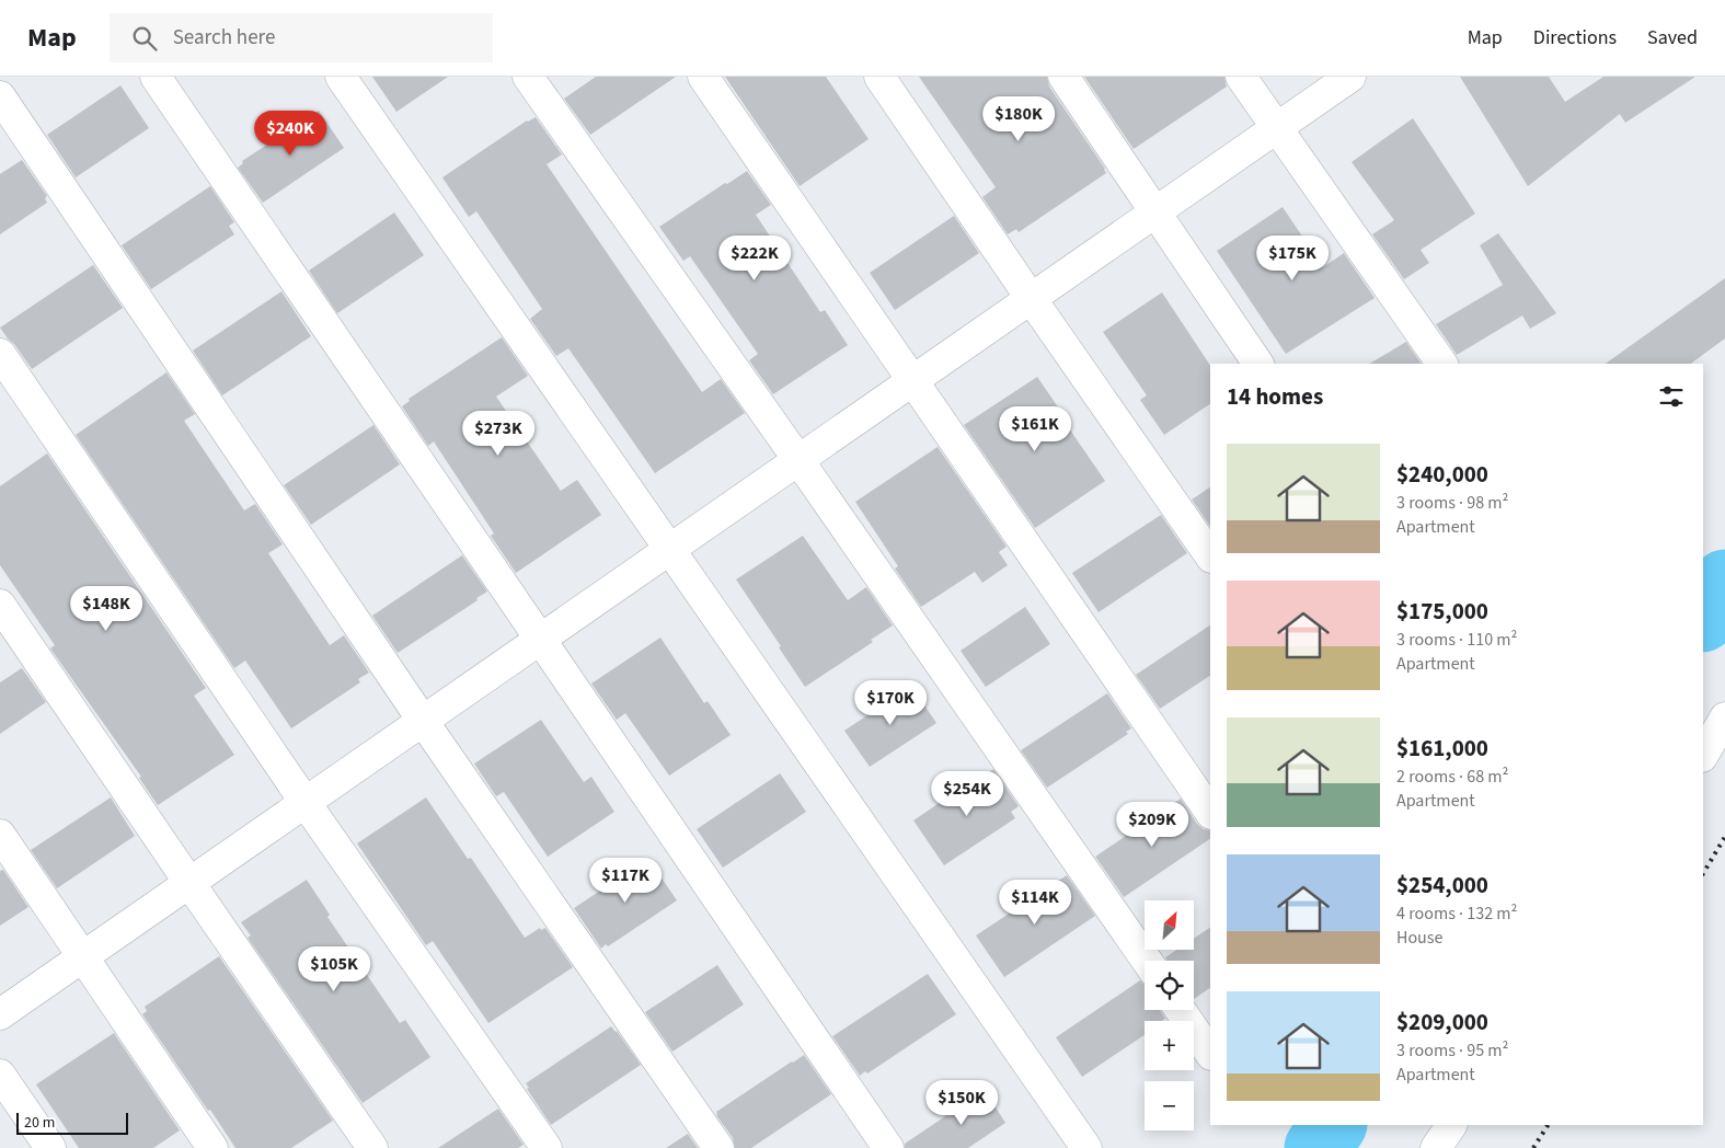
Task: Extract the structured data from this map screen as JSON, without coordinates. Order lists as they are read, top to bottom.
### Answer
{
  "scale_bar": "20 m",
  "north": "top right",
  "page": {
    "header": "Map",
    "search": "Search here",
    "nav": ["Map", "Directions", "Saved"],
    "price": [
      "$180K",
      "$240K",
      "$222K",
      "$175K",
      "$161K",
      "$273K",
      "$148K",
      "$170K",
      "$254K",
      "$209K",
      "$117K",
      "$114K",
      "$105K",
      "$150K"
    ],
    "heading": "14 homes",
    "list": [
      {
        "name": "$240,000",
        "note": "3 rooms · 98 m² · Apartment"
      },
      {
        "name": "$175,000",
        "note": "3 rooms · 110 m² · Apartment"
      },
      {
        "name": "$161,000",
        "note": "2 rooms · 68 m² · Apartment"
      },
      {
        "name": "$254,000",
        "note": "4 rooms · 132 m² · House"
      },
      {
        "name": "$209,000",
        "note": "3 rooms · 95 m² · Apartment"
      }
    ],
    "map_buttons": ["+", "−"],
    "scale": "20 m"
  }
}
